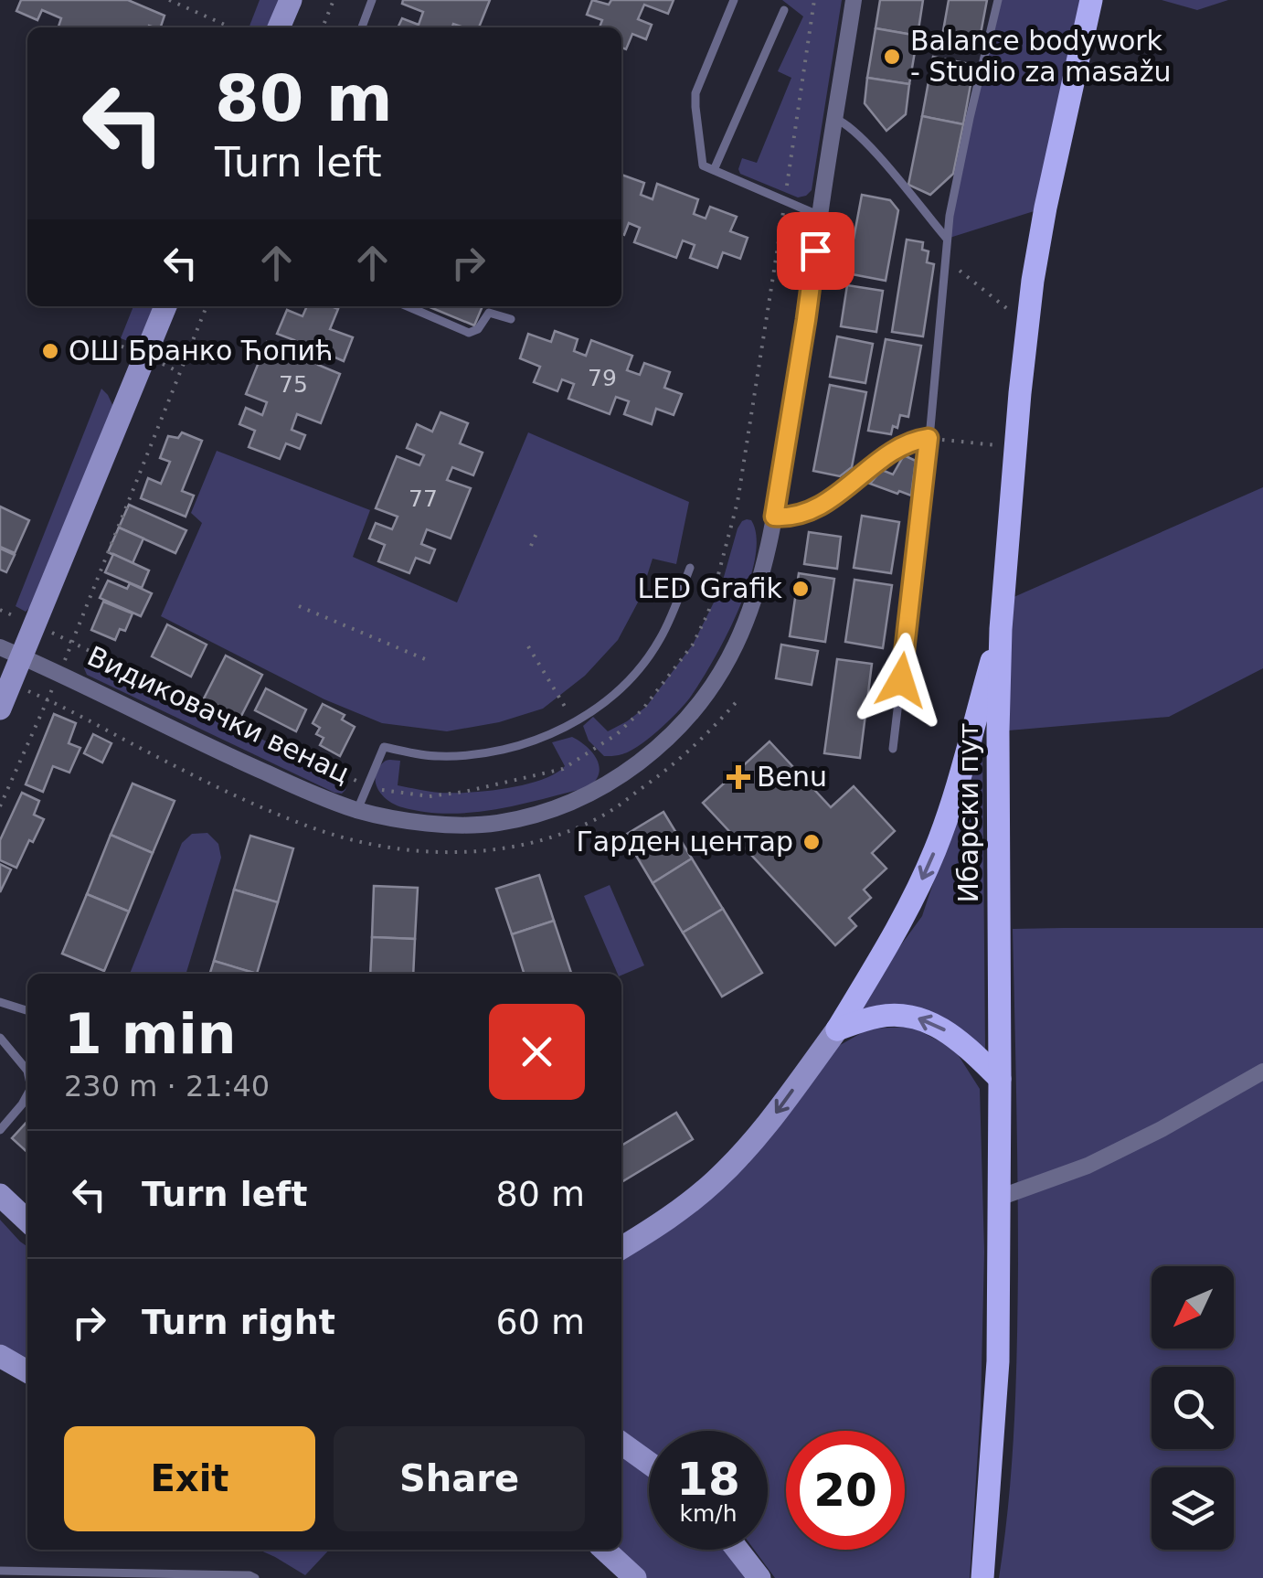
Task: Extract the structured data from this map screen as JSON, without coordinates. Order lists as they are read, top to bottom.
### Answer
{
  "streets": {
    "main road": ["Ибарски пут"],
    "street": ["Видиковачки венац"]
  },
  "places": {
    "other": [
      "Balance bodywork - Studio za masažu",
      "ОШ Бранко Ћопић",
      "LED Grafik",
      "Гарден центар"
    ],
    "health": ["Benu"]
  },
  "house_numbers": ["79", "75", "77"],
  "north": "bottom left",
  "page": {
    "turn": ["80 m", "Turn left"],
    "heading": ["1 min", "230 m · 21:40"],
    "list": [
      {
        "name": "Turn left",
        "value": "80 m"
      },
      {
        "name": "Turn right",
        "value": "60 m"
      }
    ],
    "buttons": ["Exit", "Share"],
    "speed": "18 km/h",
    "limit": "20"
  }
}
